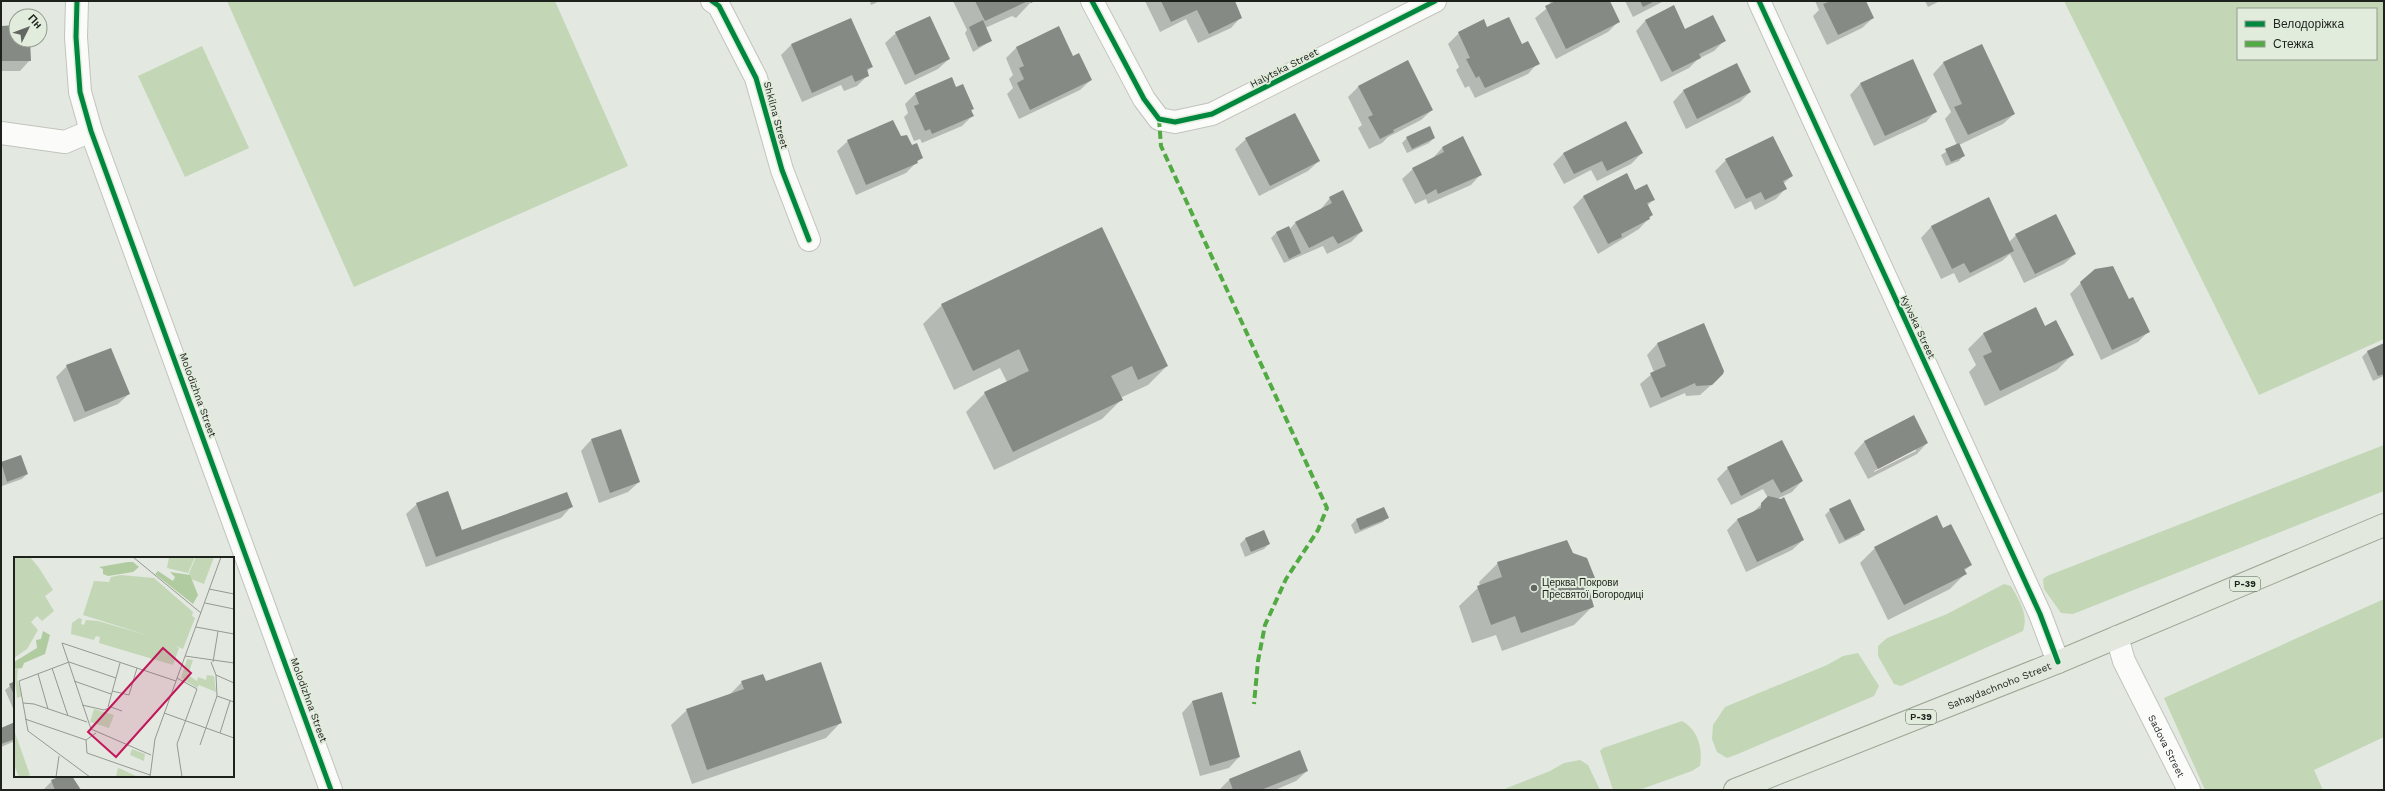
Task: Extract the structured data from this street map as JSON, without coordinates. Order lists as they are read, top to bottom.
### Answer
{
  "streets": {
    "main road": ["Р-39", "Sahaydachnoho Street"],
    "street": [
      "Halytska Street",
      "Shkilna Street",
      "Kyivska Street",
      "Molodizhna Street",
      "Sadova Street"
    ]
  },
  "crossings": [
    ["Kyivska Street", "Sahaydachnoho Street"],
    ["Р-39", "Sahaydachnoho Street"],
    ["Р-39", "Sadova Street"],
    ["Sahaydachnoho Street", "Sadova Street"]
  ],
  "places": ["Церква Покрови Пресвятої Богородиці"],
  "legend": ["Велодоріжка", "Стежка"],
  "north": "top right"
}
